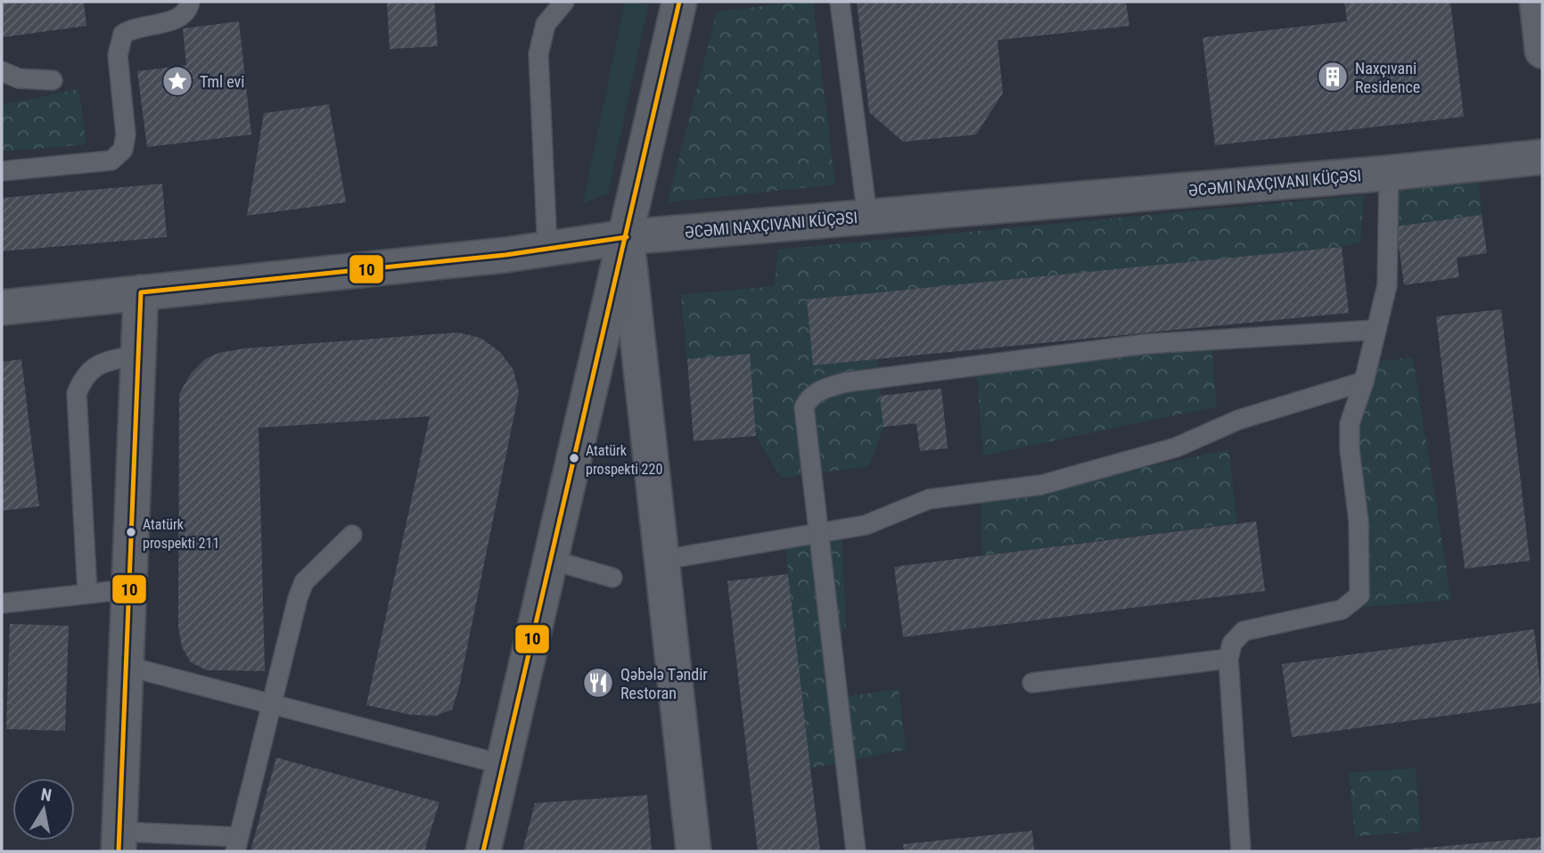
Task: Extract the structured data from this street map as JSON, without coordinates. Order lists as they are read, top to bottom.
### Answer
{
  "streets": {
    "main road": ["ƏCƏMI NAXÇIVANI KÜÇƏSI"]
  },
  "places": {
    "building": ["Naxçıvani Residence"],
    "place": ["Tml evi"],
    "other": ["Atatürk prospekti 220", "Atatürk prospekti 211"],
    "restaurant": ["Qəbələ Təndir Restoran"]
  },
  "lines": ["transit line 10"],
  "north": "top"
}
